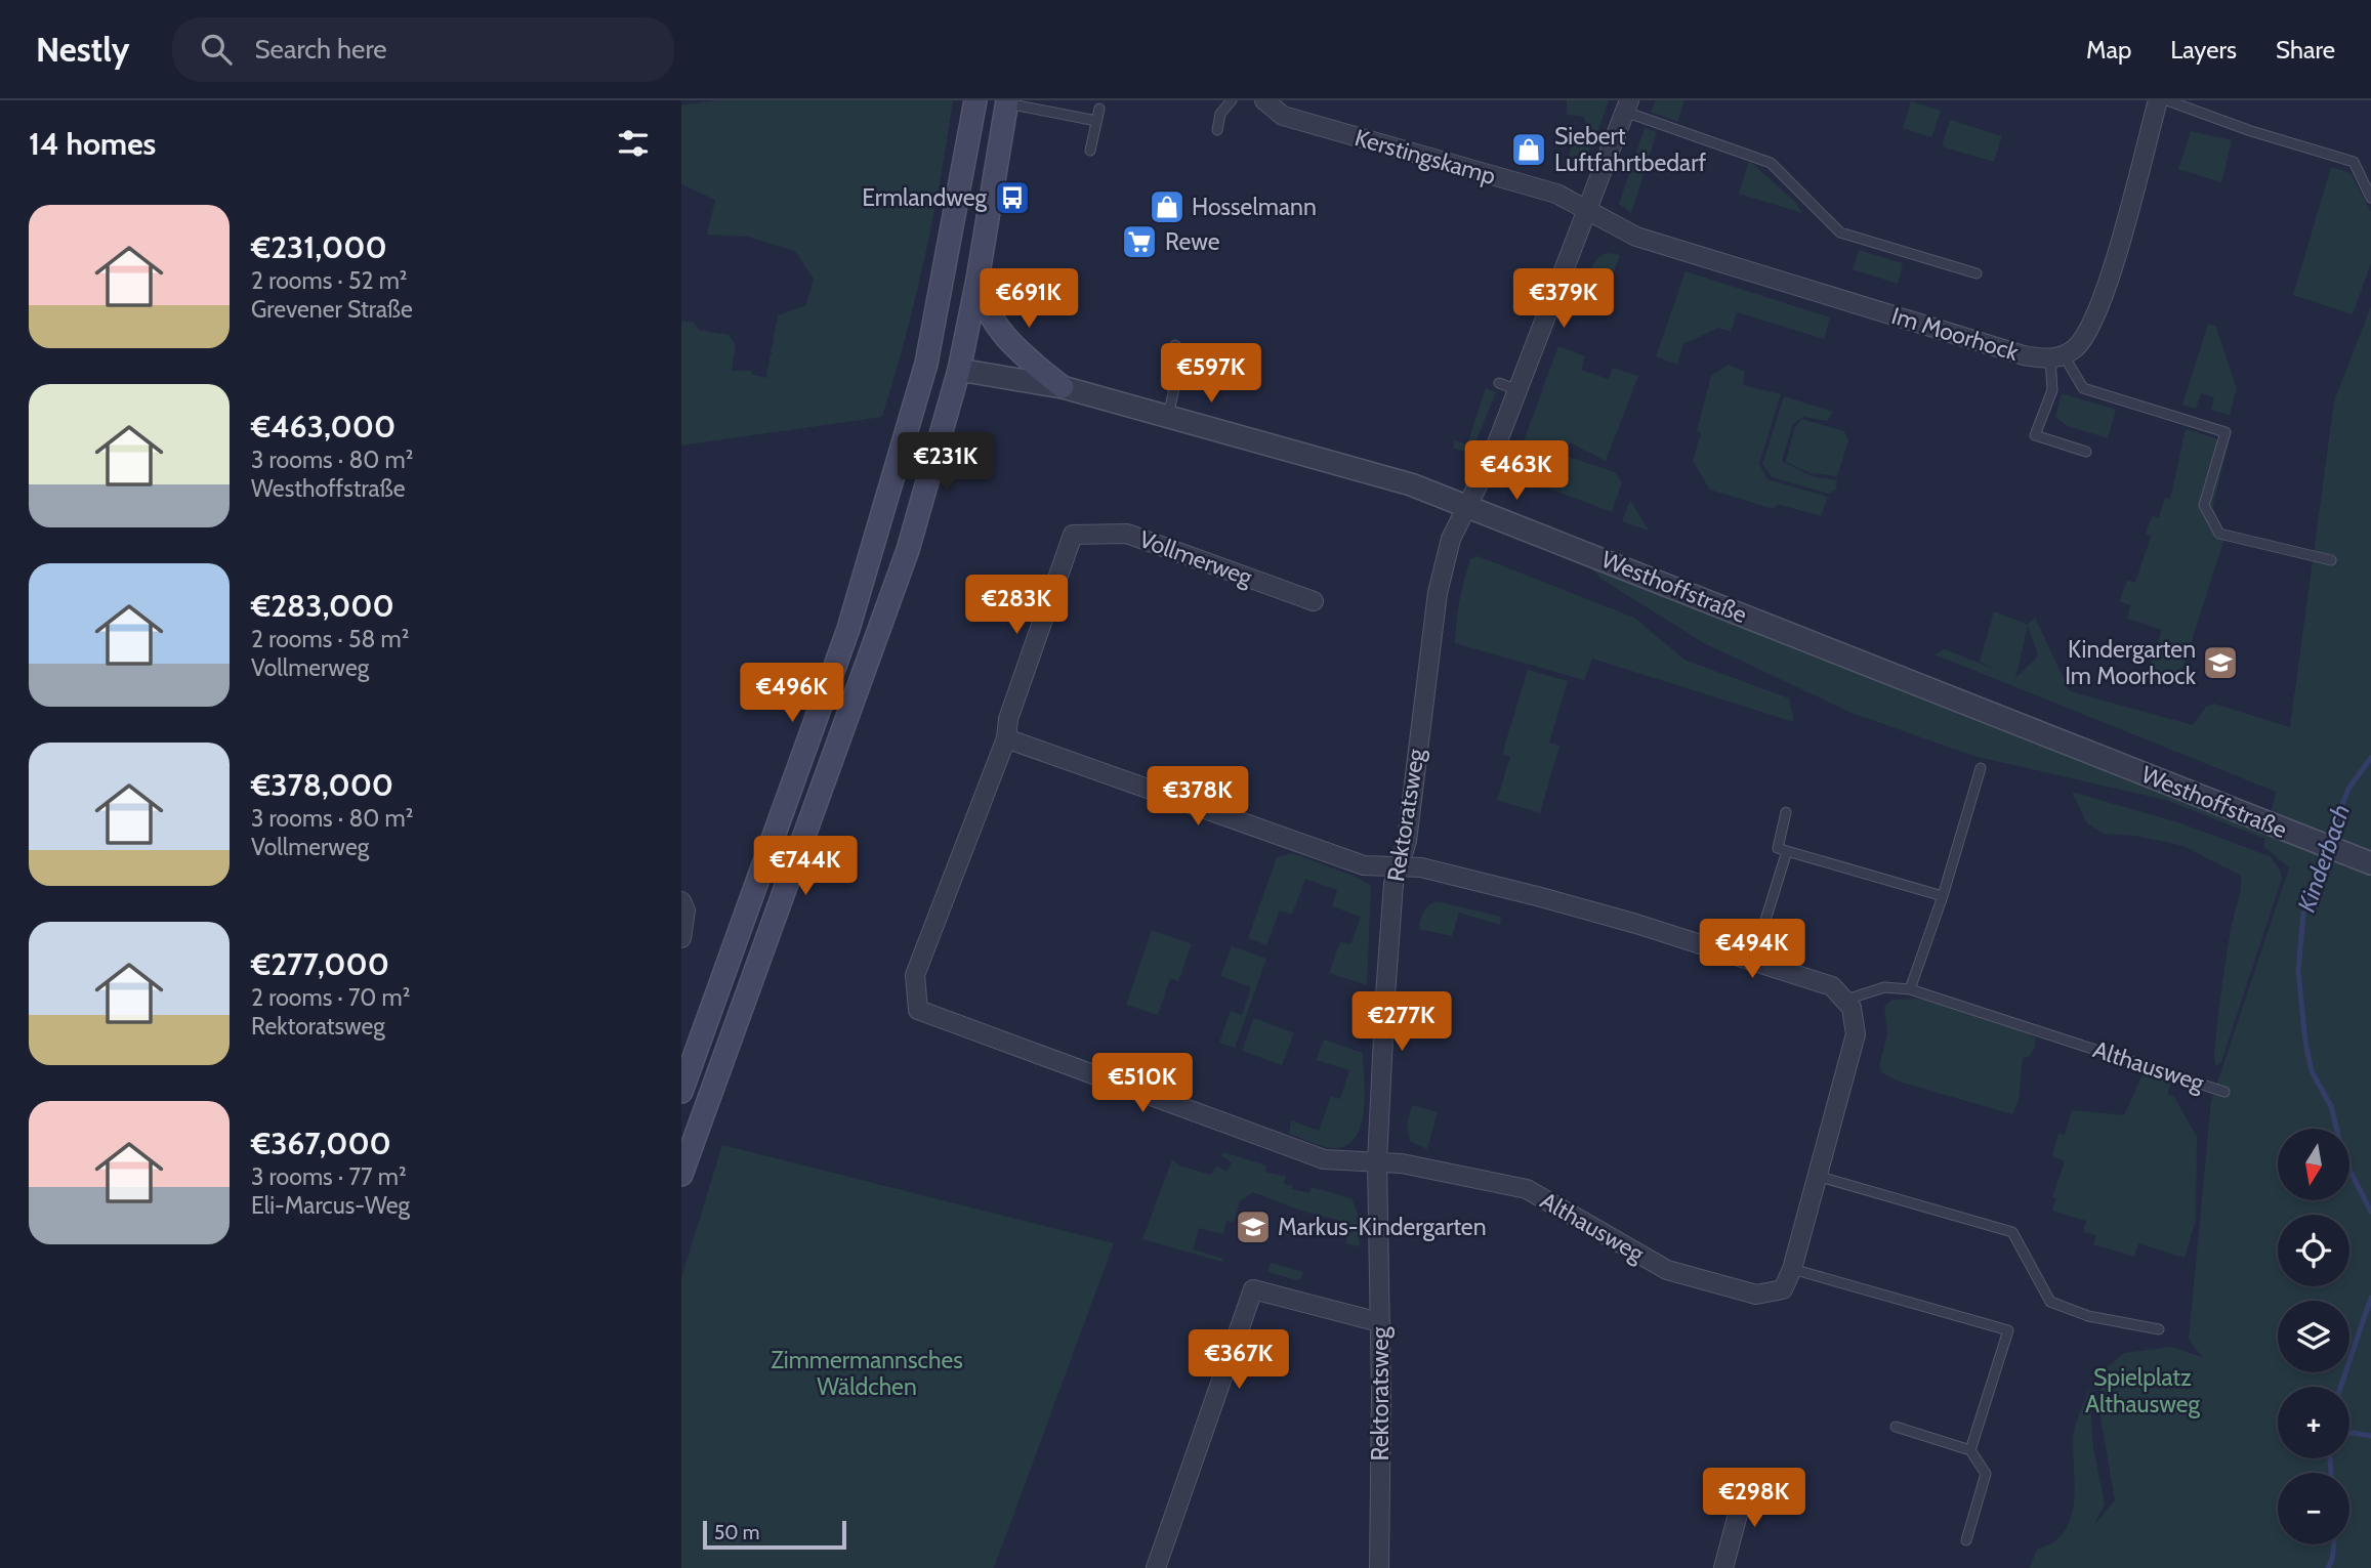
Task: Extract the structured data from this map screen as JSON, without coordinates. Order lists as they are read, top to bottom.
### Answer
{
  "streets": {
    "street": [
      "Kerstingskamp",
      "Im Moorhock",
      "Vollmerweg",
      "Westhoffstraße",
      "Rektoratsweg",
      "Althausweg"
    ]
  },
  "crossings": [
    ["Kerstingskamp", "Im Moorhock"],
    ["Kerstingskamp", "Rektoratsweg"],
    ["Im Moorhock", "Rektoratsweg"],
    ["Vollmerweg", "Rektoratsweg"],
    ["Vollmerweg", "Althausweg"],
    ["Westhoffstraße", "Rektoratsweg"],
    ["Rektoratsweg", "Althausweg"]
  ],
  "water": ["Kinderbach"],
  "parks": ["Zimmermannsches Wäldchen", "Spielplatz Althausweg"],
  "places": {
    "shop": ["Siebert Luftfahrtbedarf", "Hosselmann"],
    "bus stop": ["Ermlandweg"],
    "supermarket": ["Rewe"],
    "school or university": ["Kindergarten Im Moorhock", "Markus-Kindergarten"]
  },
  "scale_bar": "50 m",
  "north": "bottom",
  "page": {
    "header": "Nestly",
    "search": "Search here",
    "nav": ["Map", "Layers", "Share"],
    "heading": "14 homes",
    "list": [
      {
        "name": "€231,000",
        "note": "2 rooms · 52 m² · Grevener Straße"
      },
      {
        "name": "€463,000",
        "note": "3 rooms · 80 m² · Westhoffstraße"
      },
      {
        "name": "€283,000",
        "note": "2 rooms · 58 m² · Vollmerweg"
      },
      {
        "name": "€378,000",
        "note": "3 rooms · 80 m² · Vollmerweg"
      },
      {
        "name": "€277,000",
        "note": "2 rooms · 70 m² · Rektoratsweg"
      },
      {
        "name": "€367,000",
        "note": "3 rooms · 77 m² · Eli-Marcus-Weg"
      }
    ],
    "price": [
      "€691K",
      "€379K",
      "€597K",
      "€231K",
      "€463K",
      "€283K",
      "€496K",
      "€378K",
      "€744K",
      "€494K",
      "€277K",
      "€510K",
      "€367K",
      "€298K"
    ],
    "map_buttons": ["+", "−"],
    "scale": "50 m"
  }
}
